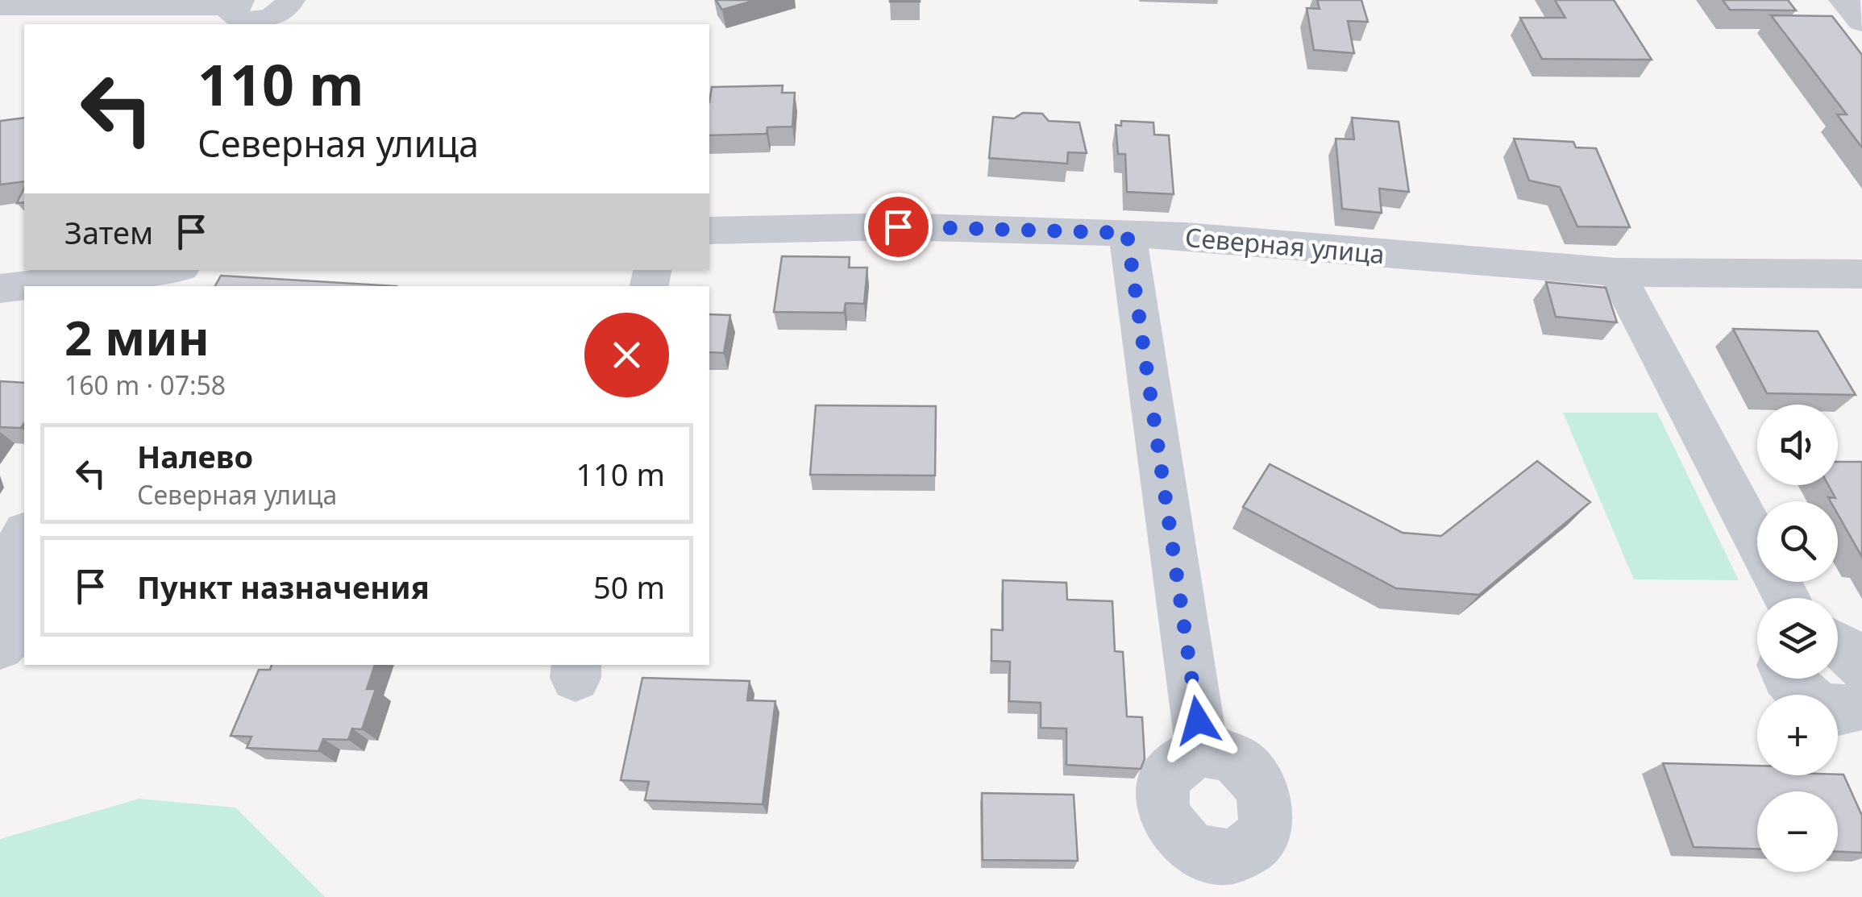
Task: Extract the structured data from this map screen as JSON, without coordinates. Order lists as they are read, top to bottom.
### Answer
{
  "streets": {
    "street": ["Северная улица"]
  },
  "page": {
    "turn": ["110 m", "Северная улица"],
    "then": "Затем",
    "heading": ["2 мин", "160 m · 07:58"],
    "map_buttons": ["+", "−"],
    "list": [
      {
        "name": "Налево",
        "note": "Северная улица",
        "value": "110 m"
      },
      {
        "name": "Пункт назначения",
        "value": "50 m"
      }
    ]
  }
}
